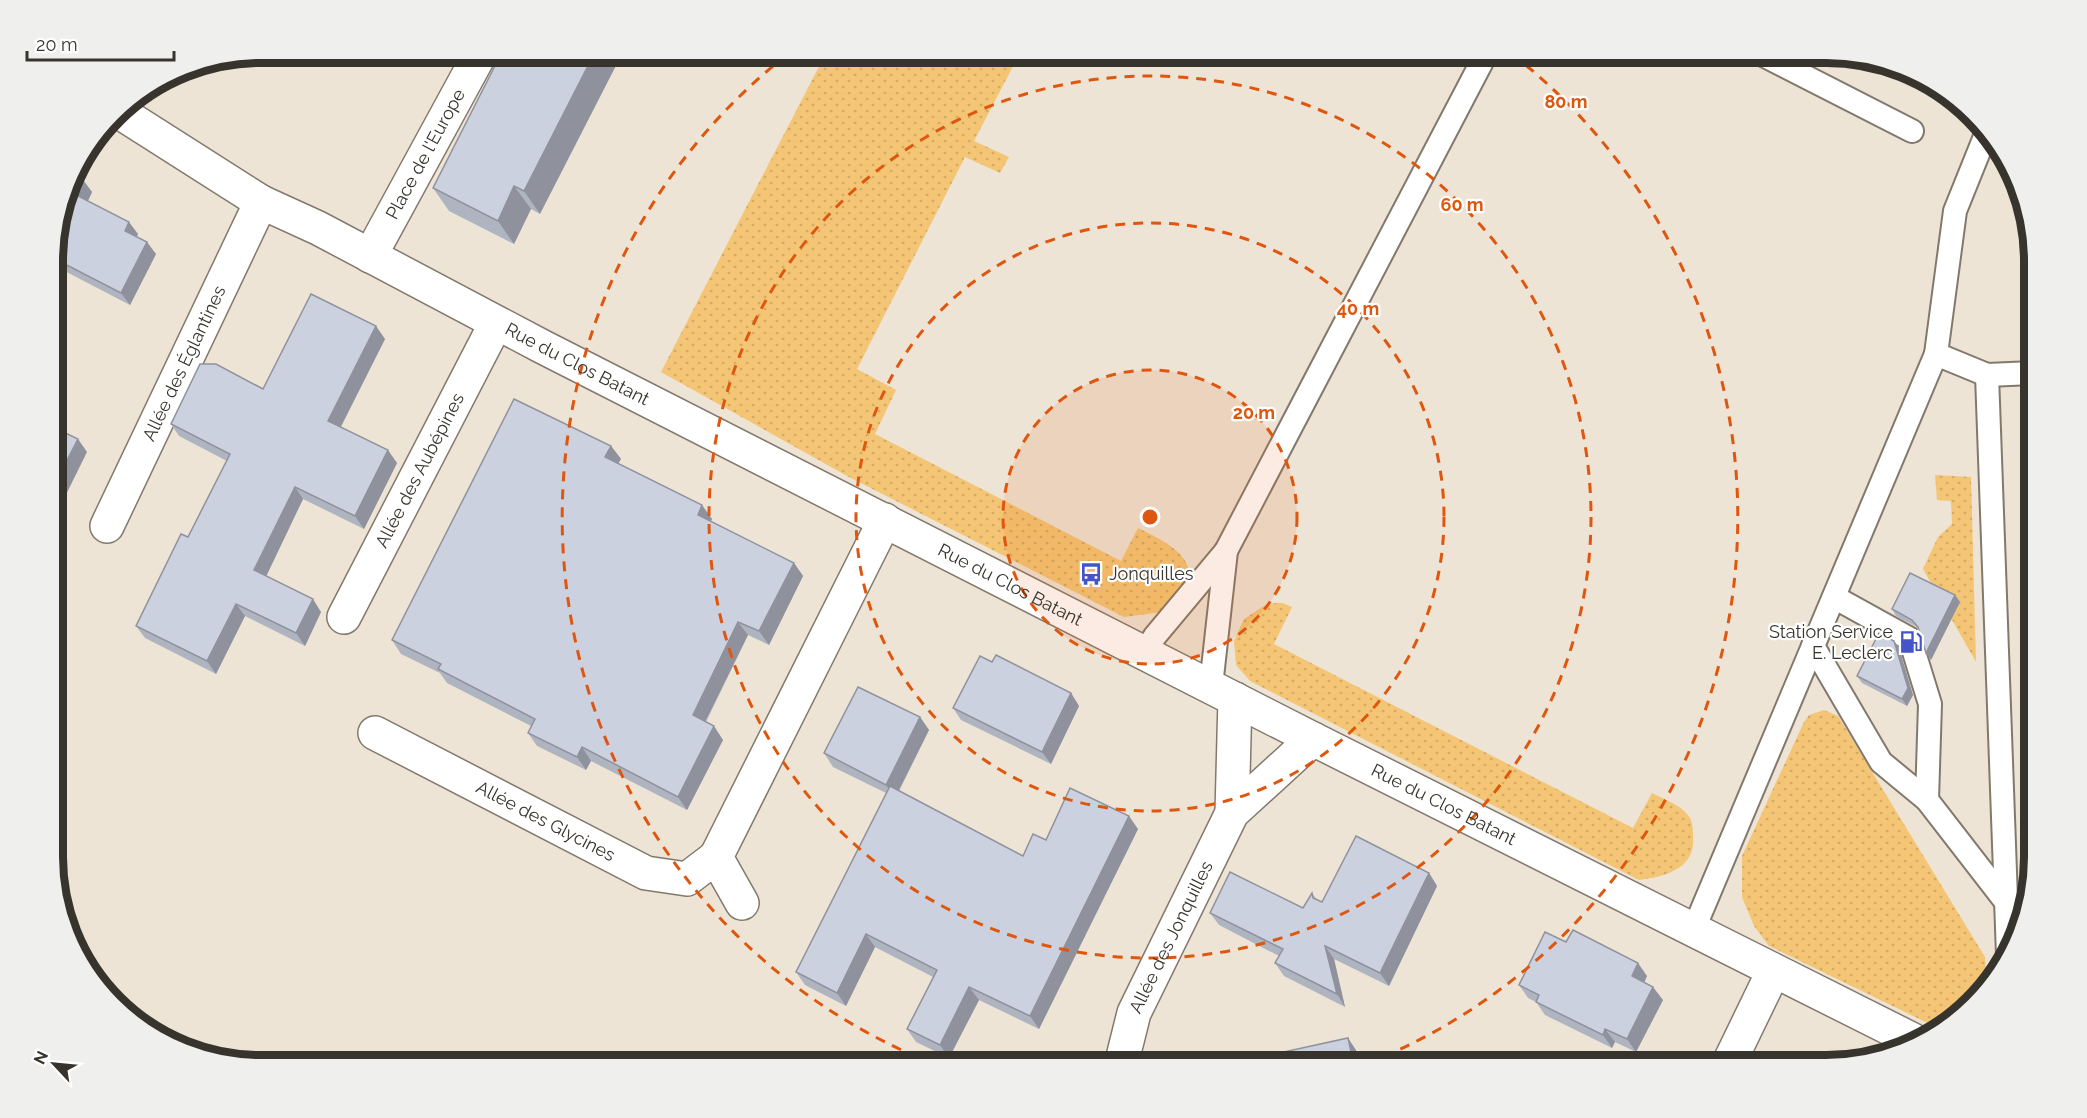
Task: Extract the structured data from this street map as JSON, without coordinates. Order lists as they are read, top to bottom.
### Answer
{
  "streets": {
    "street": [
      "Place de l'Europe",
      "Allée des Églantines",
      "Rue du Clos Batant",
      "Allée des Aubépines",
      "Allée des Glycines",
      "Allée des Jonquilles"
    ]
  },
  "crossings": [
    ["Place de l'Europe", "Rue du Clos Batant"],
    ["Allée des Églantines", "Rue du Clos Batant"],
    ["Rue du Clos Batant", "Allée des Aubépines"],
    ["Rue du Clos Batant", "Allée des Glycines"],
    ["Rue du Clos Batant", "Allée des Jonquilles"]
  ],
  "places": {
    "bus stop": ["Jonquilles"],
    "fuel station": ["Station Service E. Leclerc"]
  },
  "scale_bar": "20 m",
  "north": "top left",
  "rings": [
    "80 m",
    "60 m",
    "40 m",
    "20 m"
  ]
}
